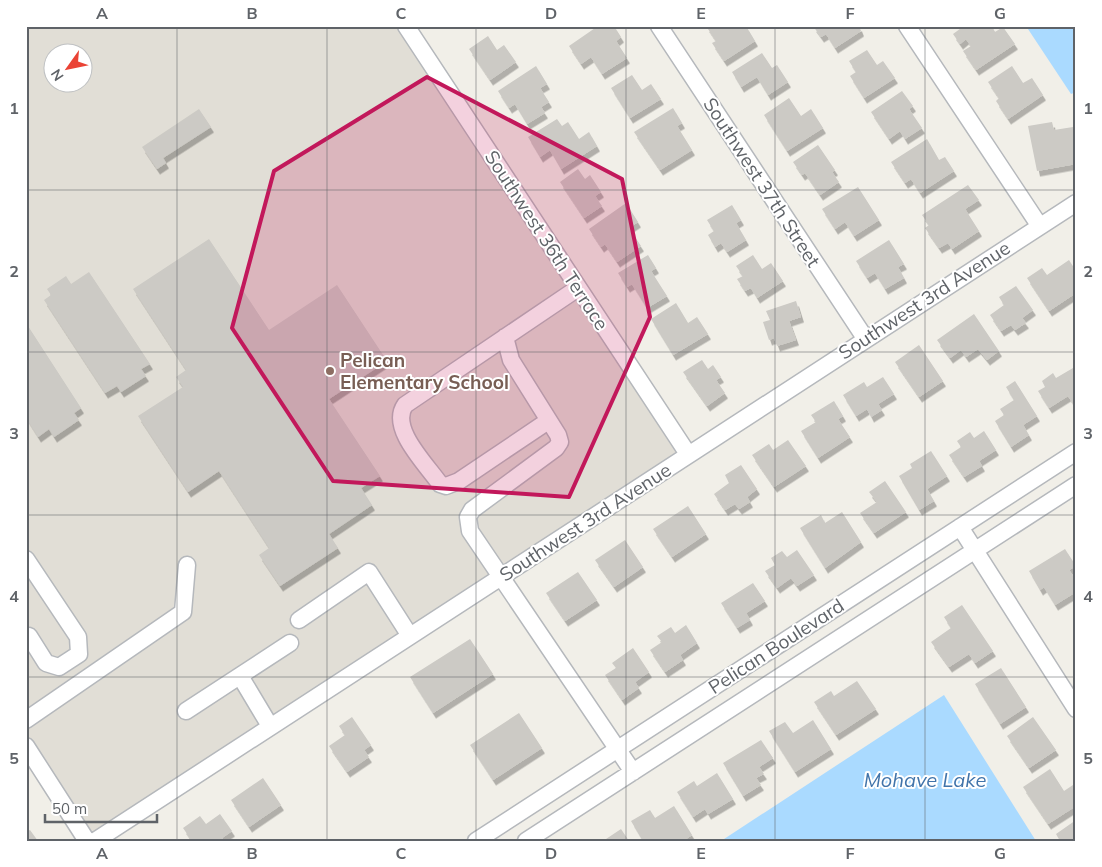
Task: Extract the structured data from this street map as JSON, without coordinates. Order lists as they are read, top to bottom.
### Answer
{
  "streets": {
    "street": [
      "Southwest 37th Street",
      "Southwest 36th Terrace",
      "Southwest 3rd Avenue",
      "Pelican Boulevard"
    ]
  },
  "crossings": [
    ["Southwest 37th Street", "Southwest 3rd Avenue"],
    ["Southwest 36th Terrace", "Southwest 3rd Avenue"]
  ],
  "water": ["Mohave Lake"],
  "places": ["Pelican Elementary School"],
  "scale_bar": "50 m",
  "north": "bottom left",
  "grid": {
    "columns": [
      "A",
      "B",
      "C",
      "D",
      "E",
      "F",
      "G"
    ],
    "rows": [
      "1",
      "2",
      "3",
      "4",
      "5"
    ]
  }
}
